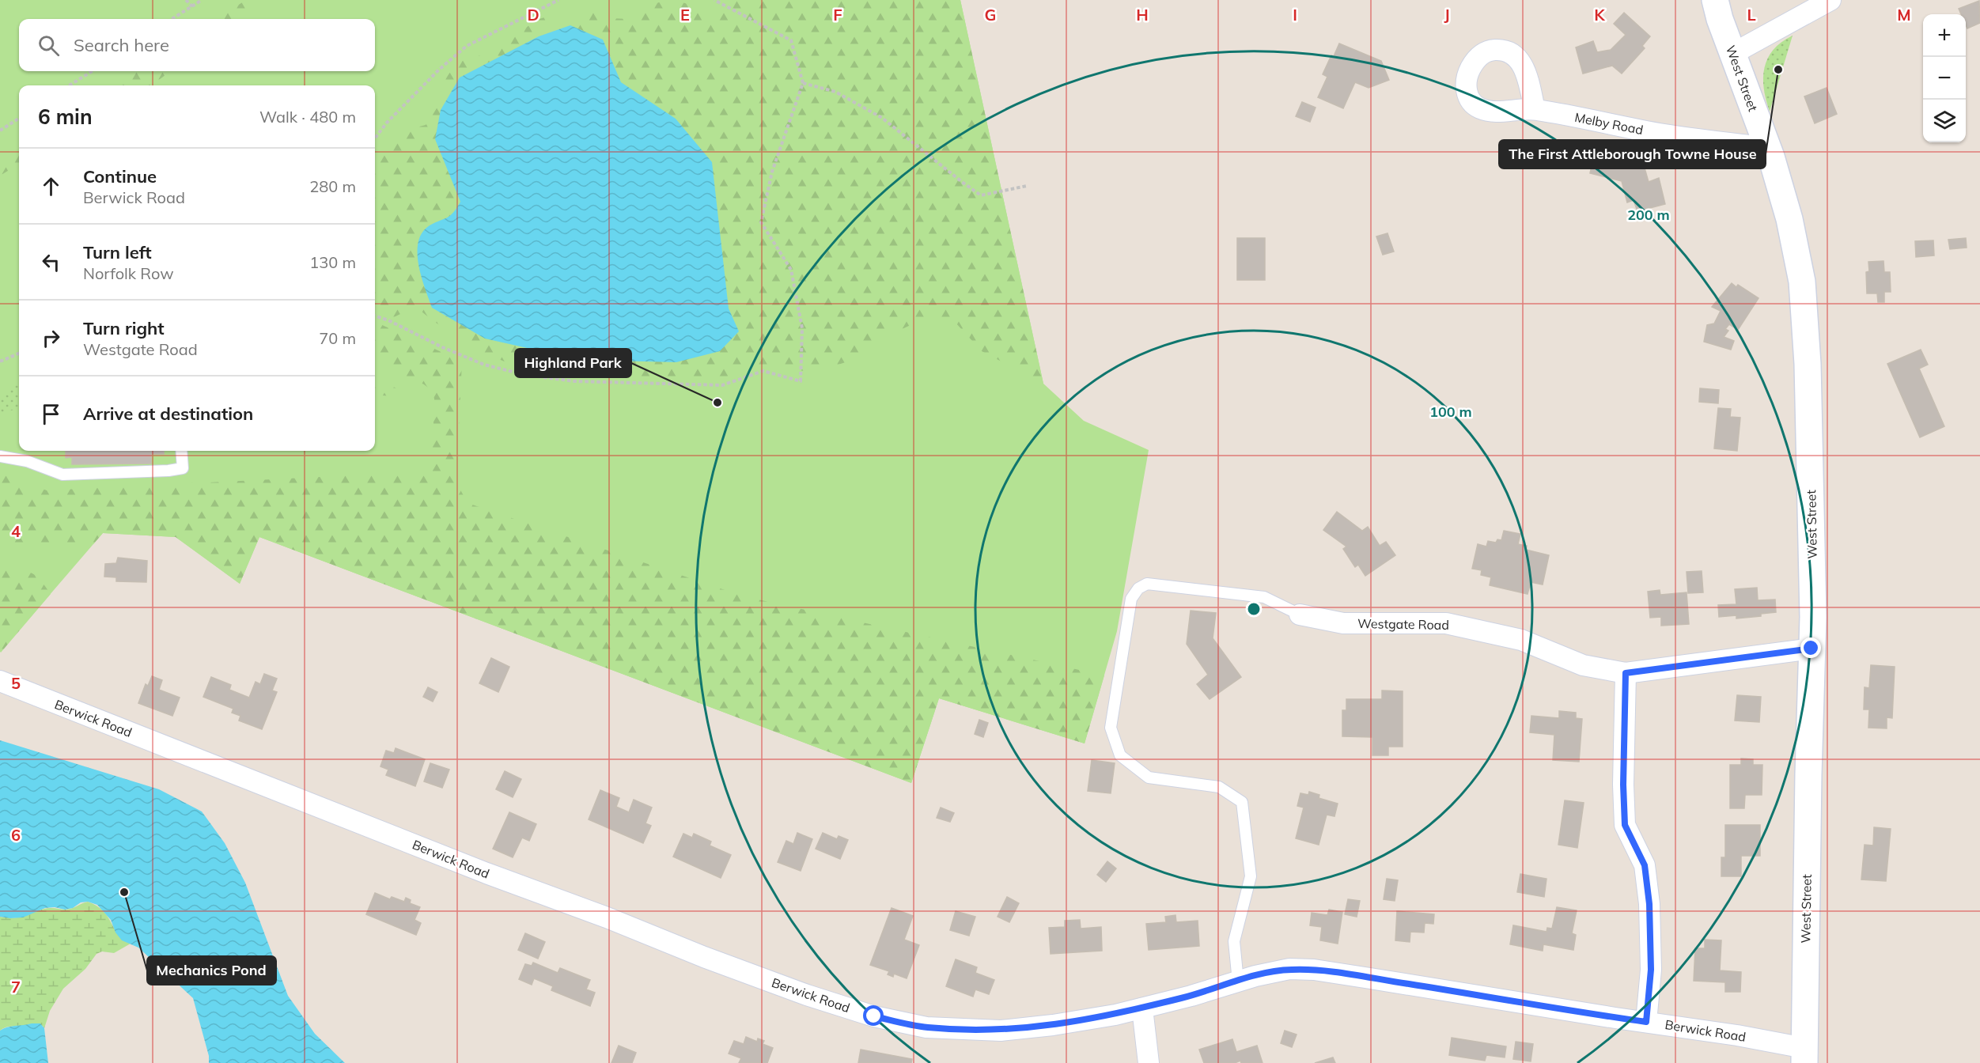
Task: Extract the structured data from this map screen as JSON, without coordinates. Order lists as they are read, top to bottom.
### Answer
{
  "streets": {
    "main road": ["West Street"],
    "street": ["Melby Road", "Westgate Road", "Berwick Road"]
  },
  "crossings": [
    ["West Street", "Melby Road"],
    ["West Street", "Westgate Road"],
    ["West Street", "Berwick Road"]
  ],
  "places": ["The First Attleborough Towne House", "Highland Park", "Mechanics Pond"],
  "page": {
    "map_buttons": ["+", "−"],
    "search": "Search here",
    "heading": ["6 min", "Walk · 480 m"],
    "list": [
      ["Continue", "Berwick Road", "280 m"],
      ["Turn left", "Norfolk Row", "130 m"],
      ["Turn right", "Westgate Road", "70 m"],
      "Arrive at destination"
    ]
  },
  "grid": {
    "columns": [
      "D",
      "E",
      "F",
      "G",
      "H",
      "I",
      "J",
      "K",
      "L",
      "M"
    ],
    "rows": [
      "4",
      "5",
      "6",
      "7"
    ]
  },
  "rings": ["200 m", "100 m"]
}
